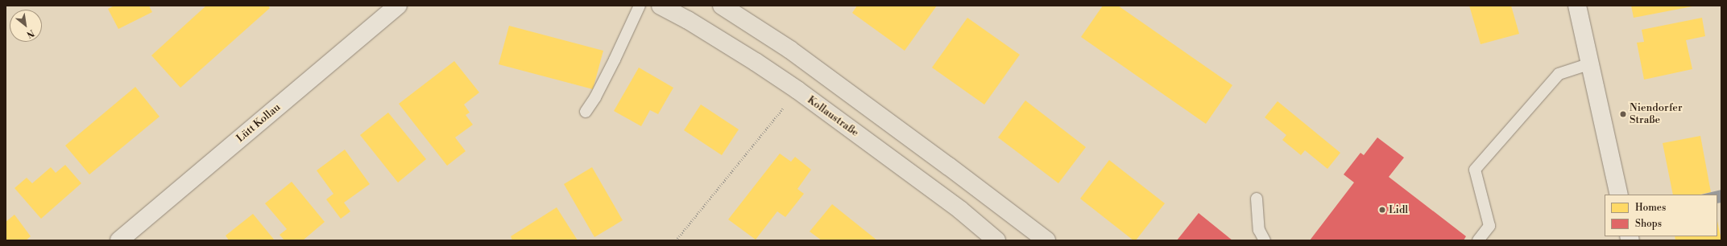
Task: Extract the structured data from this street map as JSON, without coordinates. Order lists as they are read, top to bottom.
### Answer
{
  "streets": {
    "main road": ["Kollaustraße"],
    "street": ["Lütt Kollau"]
  },
  "places": ["Niendorfer Straße", "Lidl"],
  "legend": ["Homes", "Shops"],
  "north": "bottom right"
}
